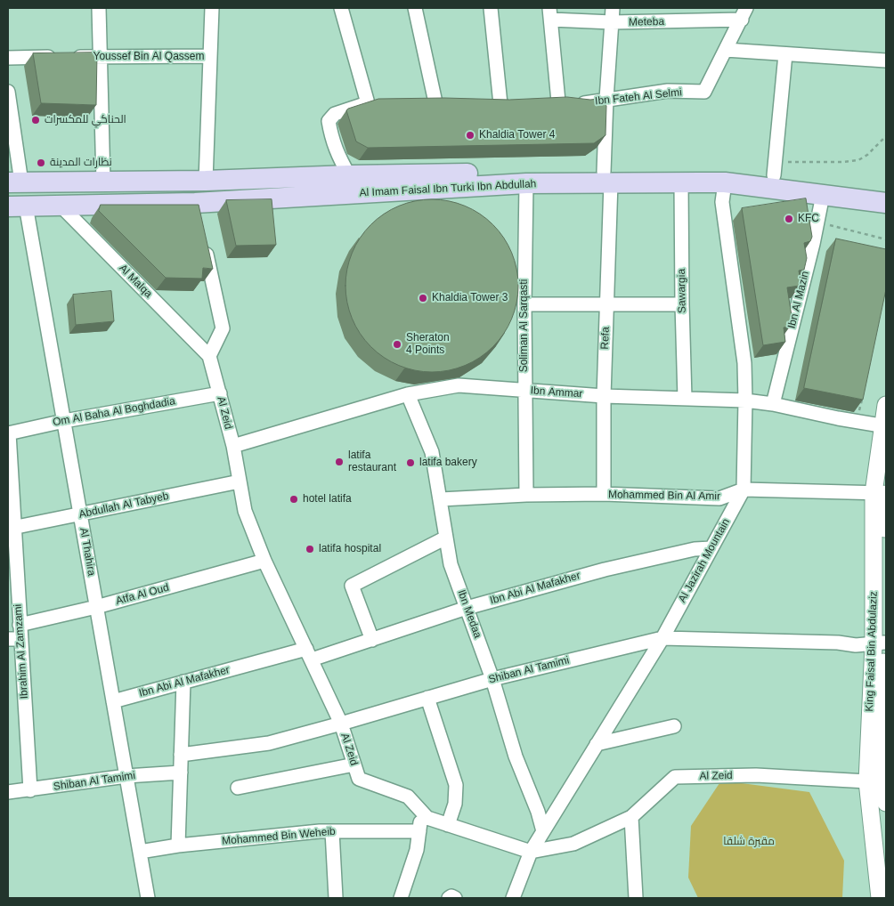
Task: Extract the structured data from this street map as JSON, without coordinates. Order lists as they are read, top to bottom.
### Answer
{
  "streets": {
    "main road": ["Al Imam Faisal Ibn Turki Ibn Abdullah"],
    "street": [
      "Meteba",
      "Youssef Bin Al Qassem",
      "Ibn Fateh Al Selmi",
      "Al Malqa",
      "Sawargia",
      "Ibn Al Mazin",
      "Soliman Al Sarqasti",
      "Refa",
      "Ibn Ammar",
      "Om Al Baha Al Boghdadia",
      "Al Zeid",
      "Mohammed Bin Al Amir",
      "Abdullah Al Tabyeb",
      "Al Thahira",
      "Al Jazirah Mountain",
      "Ibn Abi Al Mafakher",
      "Atfa Al Oud",
      "Ibn Medaa",
      "Ibrahim Al Zamzami",
      "King Faisal Bin Abdulaziz",
      "Shiban Al Tamimi",
      "Mohammed Bin Weheib"
    ]
  },
  "crossings": [
    ["Meteba", "Ibn Fateh Al Selmi"],
    ["Meteba", "Refa"],
    ["Ibn Fateh Al Selmi", "Refa"],
    ["Al Imam Faisal Ibn Turki Ibn Abdullah", "Al Malqa"],
    ["Al Imam Faisal Ibn Turki Ibn Abdullah", "Sawargia"],
    ["Al Imam Faisal Ibn Turki Ibn Abdullah", "Ibn Al Mazin"],
    ["Al Imam Faisal Ibn Turki Ibn Abdullah", "Soliman Al Sarqasti"],
    ["Al Imam Faisal Ibn Turki Ibn Abdullah", "Refa"],
    ["Al Imam Faisal Ibn Turki Ibn Abdullah", "Al Thahira"],
    ["Al Imam Faisal Ibn Turki Ibn Abdullah", "Al Jazirah Mountain"],
    ["Al Malqa", "Al Zeid"],
    ["Sawargia", "Ibn Ammar"],
    ["Ibn Al Mazin", "Ibn Ammar"],
    ["Soliman Al Sarqasti", "Ibn Ammar"],
    ["Soliman Al Sarqasti", "Mohammed Bin Al Amir"],
    ["Refa", "Ibn Ammar"],
    ["Refa", "Mohammed Bin Al Amir"],
    ["Ibn Ammar", "Al Zeid"],
    ["Ibn Ammar", "Al Jazirah Mountain"],
    ["Ibn Ammar", "Ibn Medaa"],
    ["Ibn Ammar", "King Faisal Bin Abdulaziz"],
    ["Om Al Baha Al Boghdadia", "Al Zeid"],
    ["Om Al Baha Al Boghdadia", "Al Thahira"],
    ["Om Al Baha Al Boghdadia", "Ibrahim Al Zamzami"],
    ["Al Zeid", "Abdullah Al Tabyeb"],
    ["Al Zeid", "Al Jazirah Mountain"],
    ["Al Zeid", "Ibn Abi Al Mafakher"],
    ["Al Zeid", "Atfa Al Oud"],
    ["Al Zeid", "King Faisal Bin Abdulaziz"],
    ["Al Zeid", "Shiban Al Tamimi"],
    ["Mohammed Bin Al Amir", "Al Jazirah Mountain"],
    ["Mohammed Bin Al Amir", "Ibn Medaa"],
    ["Mohammed Bin Al Amir", "King Faisal Bin Abdulaziz"],
    ["Abdullah Al Tabyeb", "Al Thahira"],
    ["Abdullah Al Tabyeb", "Ibrahim Al Zamzami"],
    ["Al Thahira", "Ibn Abi Al Mafakher"],
    ["Al Thahira", "Atfa Al Oud"],
    ["Al Thahira", "Shiban Al Tamimi"],
    ["Al Thahira", "Mohammed Bin Weheib"],
    ["Al Jazirah Mountain", "Ibn Abi Al Mafakher"],
    ["Al Jazirah Mountain", "Ibn Medaa"],
    ["Al Jazirah Mountain", "Shiban Al Tamimi"],
    ["Ibn Abi Al Mafakher", "Ibn Medaa"],
    ["Atfa Al Oud", "Ibrahim Al Zamzami"],
    ["Ibn Medaa", "Shiban Al Tamimi"],
    ["Ibrahim Al Zamzami", "Shiban Al Tamimi"],
    ["King Faisal Bin Abdulaziz", "Shiban Al Tamimi"]
  ],
  "parks": ["مقبرة شلقا"],
  "places": [
    "الحناكي للمكسرات",
    "Khaldia Tower 4",
    "نظارات المدينة",
    "KFC",
    "Khaldia Tower 3",
    "Sheraton 4 Points",
    "latifa restaurant",
    "latifa bakery",
    "hotel latifa",
    "latifa hospital"
  ]
}
